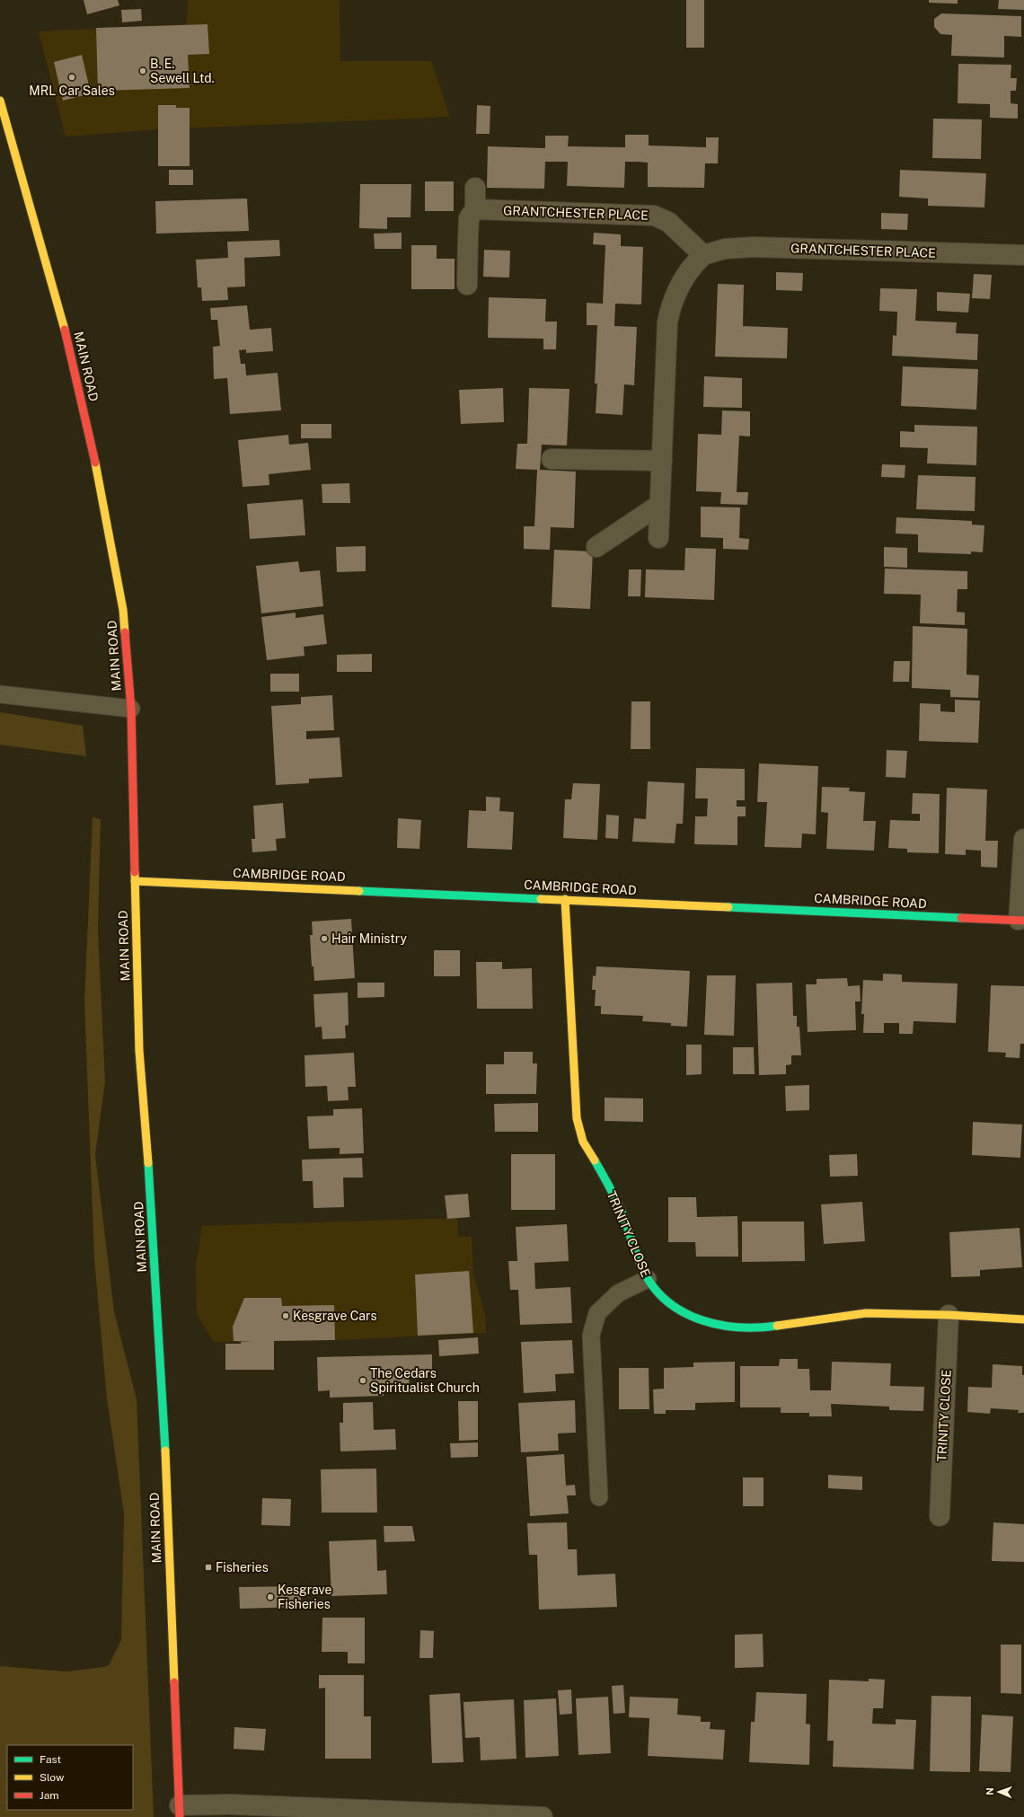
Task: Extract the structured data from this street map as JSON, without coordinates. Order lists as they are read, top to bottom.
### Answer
{
  "streets": {
    "main road": ["MAIN ROAD", "CAMBRIDGE ROAD", "TRINITY CLOSE"],
    "street": ["GRANTCHESTER PLACE"]
  },
  "crossings": [
    ["MAIN ROAD", "CAMBRIDGE ROAD"],
    ["CAMBRIDGE ROAD", "TRINITY CLOSE"]
  ],
  "places": {
    "other": [
      "B. E. Sewell Ltd.",
      "MRL Car Sales",
      "Hair Ministry",
      "Kesgrave Cars",
      "The Cedars Spiritualist Church",
      "Kesgrave Fisheries"
    ],
    "transit": ["Fisheries"]
  },
  "legend": ["Fast", "Slow", "Jam"],
  "north": "left"
}
